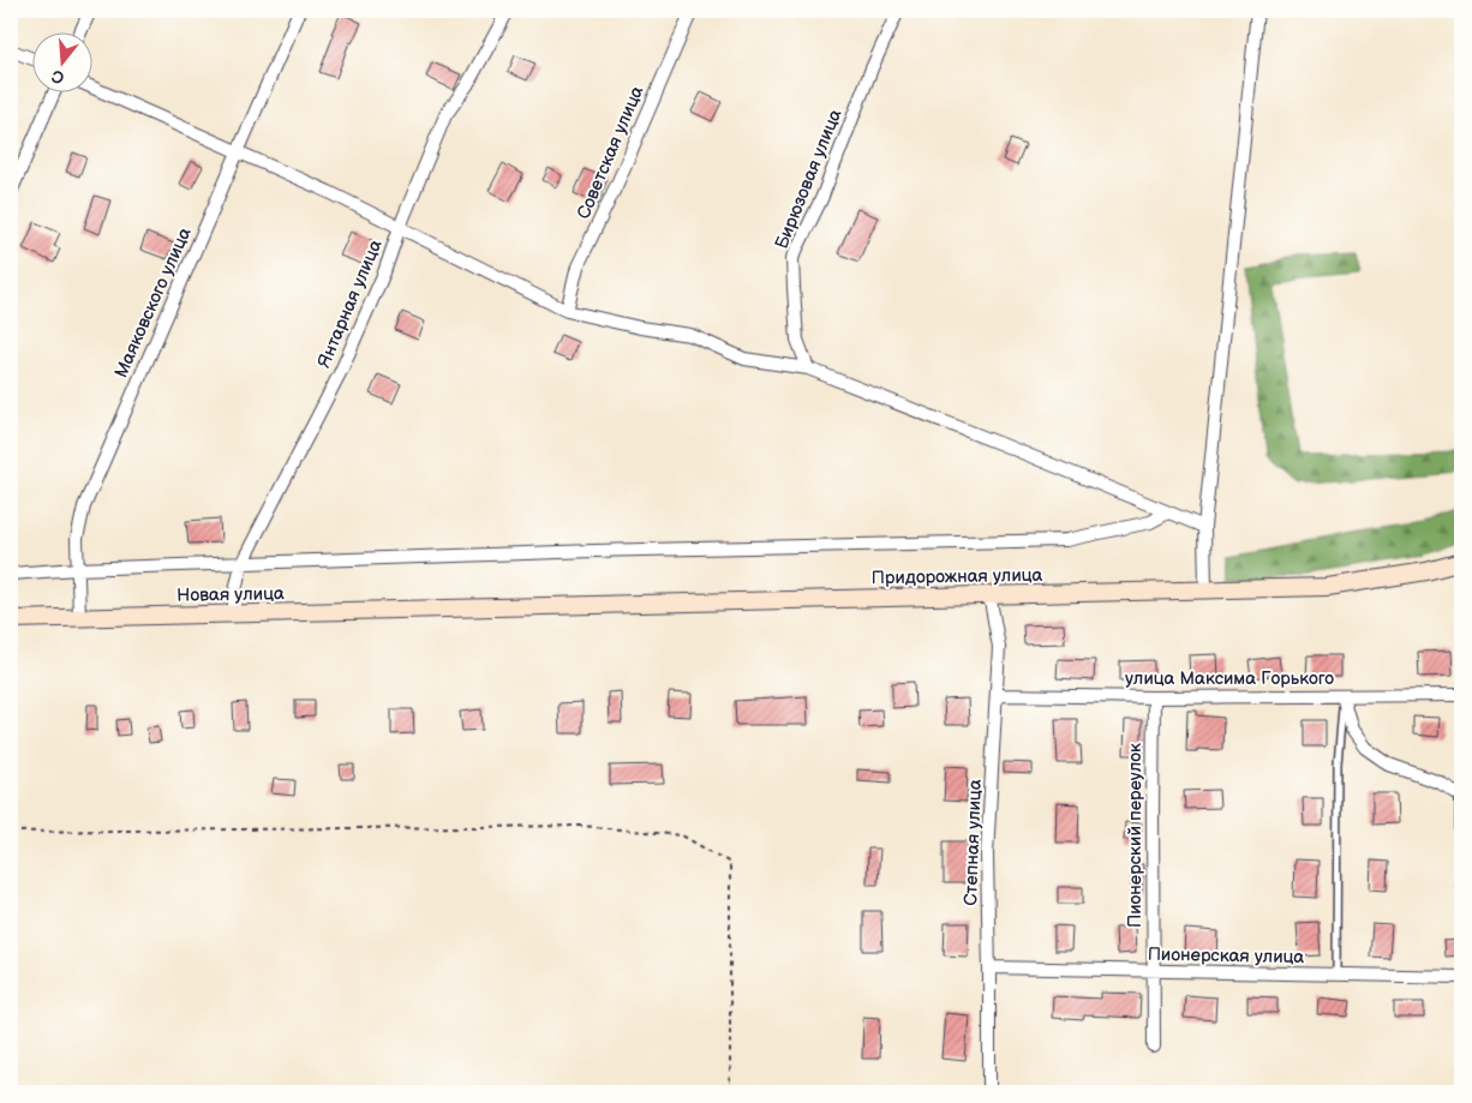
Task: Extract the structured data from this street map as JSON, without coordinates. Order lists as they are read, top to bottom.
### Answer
{
  "streets": {
    "street": [
      "Советская улица",
      "Бирюзовая улица",
      "Маяковского улица",
      "Янтарная улица",
      "Придорожная улица",
      "Новая улица",
      "улица Максима Горького",
      "Пионерский переулок",
      "Степная улица",
      "Пионерская улица"
    ]
  },
  "crossings": [
    ["Маяковского улица", "Новая улица"],
    ["Янтарная улица", "Новая улица"],
    ["Придорожная улица", "Новая улица"],
    ["Придорожная улица", "Степная улица"],
    ["улица Максима Горького", "Пионерский переулок"],
    ["улица Максима Горького", "Степная улица"],
    ["Пионерский переулок", "Пионерская улица"],
    ["Степная улица", "Пионерская улица"]
  ],
  "north": "bottom"
}
